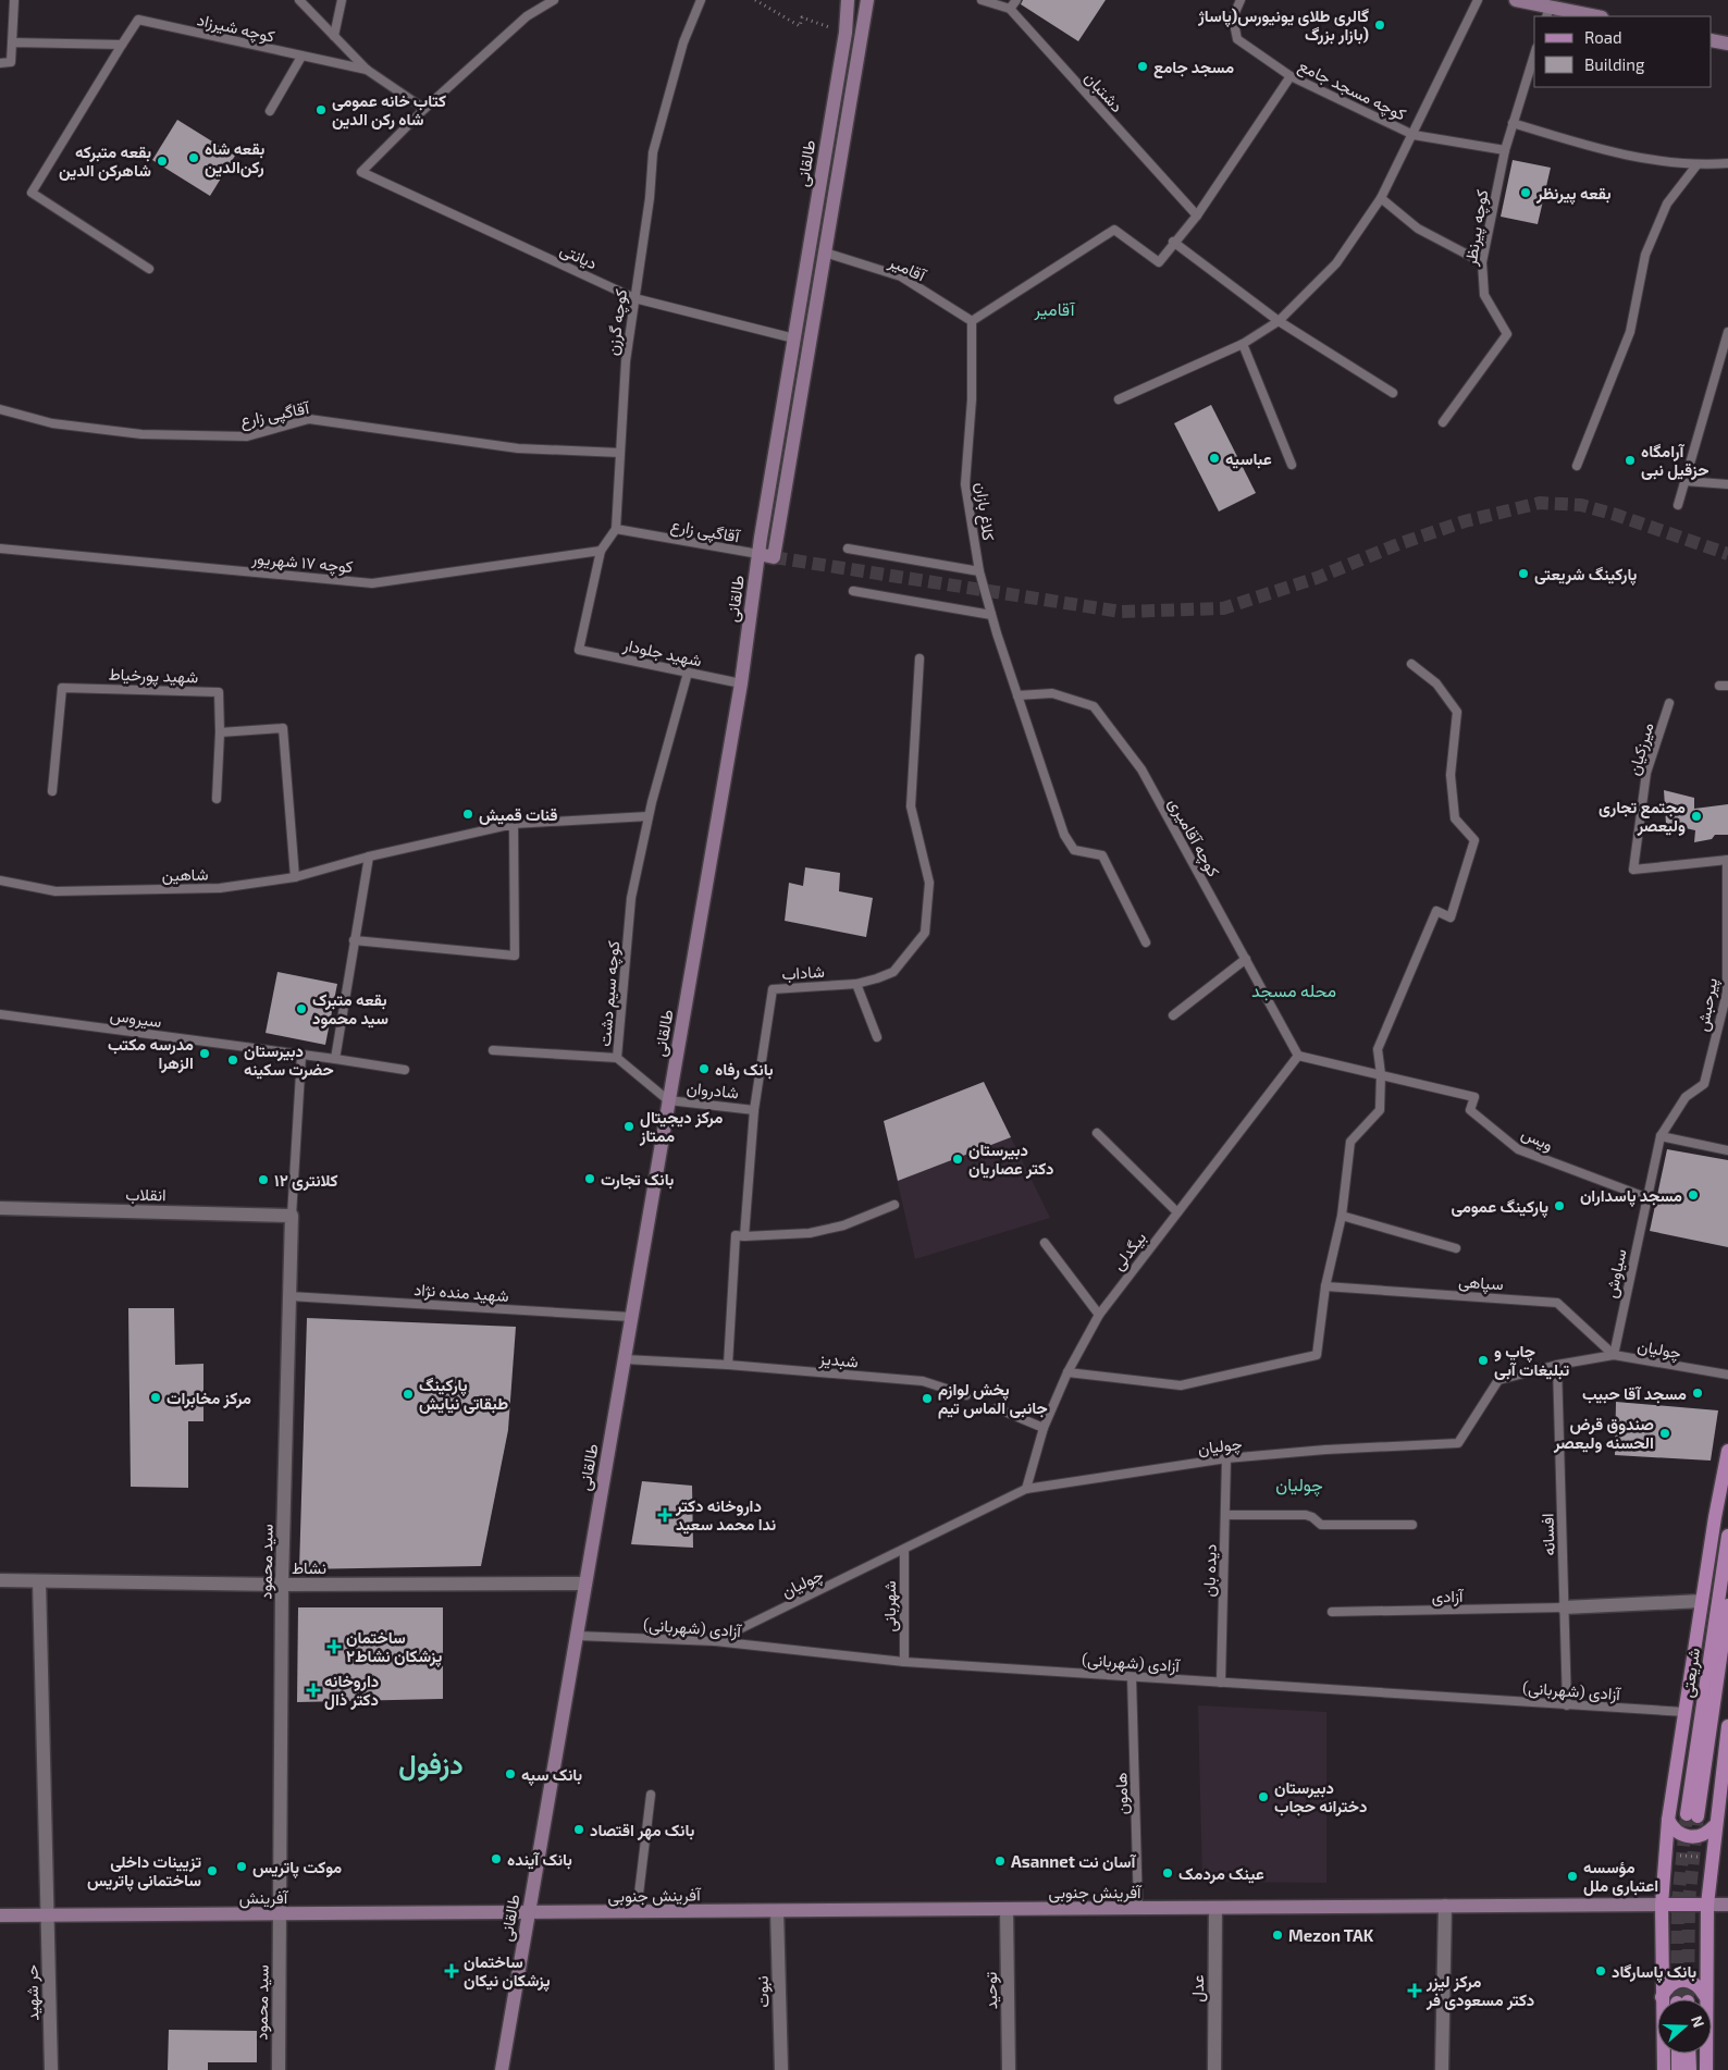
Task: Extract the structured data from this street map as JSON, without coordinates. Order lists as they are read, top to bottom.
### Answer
{
  "streets": {
    "main road": [
      "طالقانی",
      "شریعتی",
      "آفرینش جنوبی",
      "آفرینش"
    ],
    "street": [
      "انقلاب",
      "سید محمود",
      "نشاط",
      "عدل",
      "توحید",
      "نبوت",
      "حر شهید"
    ],
    "lane": [
      "کوچه شیرزاد",
      "کوچه مسجد جامع",
      "دشتبان",
      "کوچه پیرنظر",
      "دیانتی",
      "آقامیر",
      "کوچه گرزن",
      "آقاگپی زارع",
      "کلاغ بازان",
      "کوچه ۱۷ شهریور",
      "شهید جلودار",
      "شهید پورخیاط",
      "میرزکیان",
      "کوچه آقامیری",
      "شاهین",
      "شاداب",
      "کوچه سیم دشت",
      "پیرحبش",
      "سیروس",
      "شادروان",
      "ویس",
      "بیگدلی",
      "سیاوش",
      "سپاهی",
      "شهید منده نژاد",
      "چولیان",
      "شبدیز",
      "افسانه",
      "دیده بان",
      "آزادی",
      "شهربانی",
      "آزادی (شهربانی)",
      "هامون"
    ]
  },
  "crossings": [
    ["کوچه مسجد جامع", "کوچه پیرنظر"],
    ["طالقانی", "دیانتی"],
    ["طالقانی", "آقامیر"],
    ["طالقانی", "آقاگپی زارع"],
    ["طالقانی", "شهید جلودار"],
    ["طالقانی", "کوچه سیم دشت"],
    ["طالقانی", "شادروان"],
    ["طالقانی", "شهید منده نژاد"],
    ["طالقانی", "شبدیز"],
    ["طالقانی", "نشاط"],
    ["طالقانی", "آزادی (شهربانی)"],
    ["طالقانی", "آفرینش جنوبی"],
    ["طالقانی", "آفرینش"],
    ["دیانتی", "کوچه گرزن"],
    ["آقامیر", "کلاغ بازان"],
    ["کوچه گرزن", "آقاگپی زارع"],
    ["کلاغ بازان", "کوچه آقامیری"],
    ["کوچه ۱۷ شهریور", "شهید جلودار"],
    ["شهید جلودار", "کوچه سیم دشت"],
    ["میرزکیان", "پیرحبش"],
    ["کوچه آقامیری", "بیگدلی"],
    ["شاهین", "کوچه سیم دشت"],
    ["شاداب", "شادروان"],
    ["شاداب", "شبدیز"],
    ["کوچه سیم دشت", "شادروان"],
    ["سیروس", "سید محمود"],
    ["ویس", "سیاوش"],
    ["انقلاب", "سید محمود"],
    ["بیگدلی", "چولیان"],
    ["سیاوش", "سپاهی"],
    ["سیاوش", "چولیان"],
    ["سپاهی", "چولیان"],
    ["شهید منده نژاد", "سید محمود"],
    ["چولیان", "افسانه"],
    ["چولیان", "دیده بان"],
    ["چولیان", "شهربانی"],
    ["چولیان", "آزادی (شهربانی)"],
    ["افسانه", "آزادی"],
    ["افسانه", "آزادی (شهربانی)"],
    ["سید محمود", "نشاط"],
    ["سید محمود", "آفرینش"],
    ["نشاط", "حر شهید"],
    ["دیده بان", "آزادی (شهربانی)"],
    ["شهربانی", "آزادی (شهربانی)"],
    ["آزادی (شهربانی)", "هامون"],
    ["هامون", "آفرینش جنوبی"],
    ["آفرینش جنوبی", "آفرینش"],
    ["آفرینش جنوبی", "عدل"],
    ["آفرینش جنوبی", "توحید"],
    ["آفرینش جنوبی", "نبوت"],
    ["آفرینش", "حر شهید"]
  ],
  "districts": [
    "آقامیر",
    "محله مسجد",
    "چولیان",
    "دزفول"
  ],
  "places": {
    "other": [
      "گالری طلای یونیورس(پاساژ بازار بزرگ)",
      "مسجد جامع",
      "کتاب خانه عمومی شاه رکن الدین",
      "بقعه شاه رکن‌الدین",
      "بقعه متبرکه شاهرکن الدین",
      "بقعه پیرنظر",
      "عباسیه",
      "آرامگاه حزقیل نبی",
      "پارکینگ شریعتی",
      "قنات قمیش",
      "مجتمع تجاری ولیعصر",
      "بقعه متبرک سید محمود",
      "مدرسه مکتب الزهرا",
      "دبیرستان حضرت سکینه",
      "بانک رفاه",
      "مرکز دیجیتال ممتاز",
      "دبیرستان دکتر عصاریان",
      "بانک تجارت",
      "کلانتری ۱۲",
      "مسجد پاسداران",
      "پارکینگ عمومی",
      "چاپ و تبلیغات آبی",
      "مسجد آقا حبیب",
      "پارکینگ طبقاتی نیایش",
      "مرکز مخابرات",
      "پخش لوازم جانبی الماس تیم",
      "صندوق قرض الحسنه ولیعصر",
      "بانک سپه",
      "دبیرستان دخترانه حجاب",
      "بانک مهر اقتصاد",
      "بانک آینده",
      "Asannet آسان نت",
      "موکت پاتریس",
      "تزیینات داخلی ساختمانی پاتریس",
      "عینک مردمک",
      "مؤسسه اعتباری ملل",
      "Mezon TAK",
      "بانک پاسارگاد"
    ],
    "health": [
      "داروخانه دکتر ندا محمد سعید",
      "ساختمان پزشکان نشاط۲",
      "داروخانه دکتر ذال",
      "ساختمان پزشکان نیکان",
      "مرکز لیزر دکتر مسعودی فر"
    ]
  },
  "legend": ["Road", "Building"],
  "north": "right"
}
